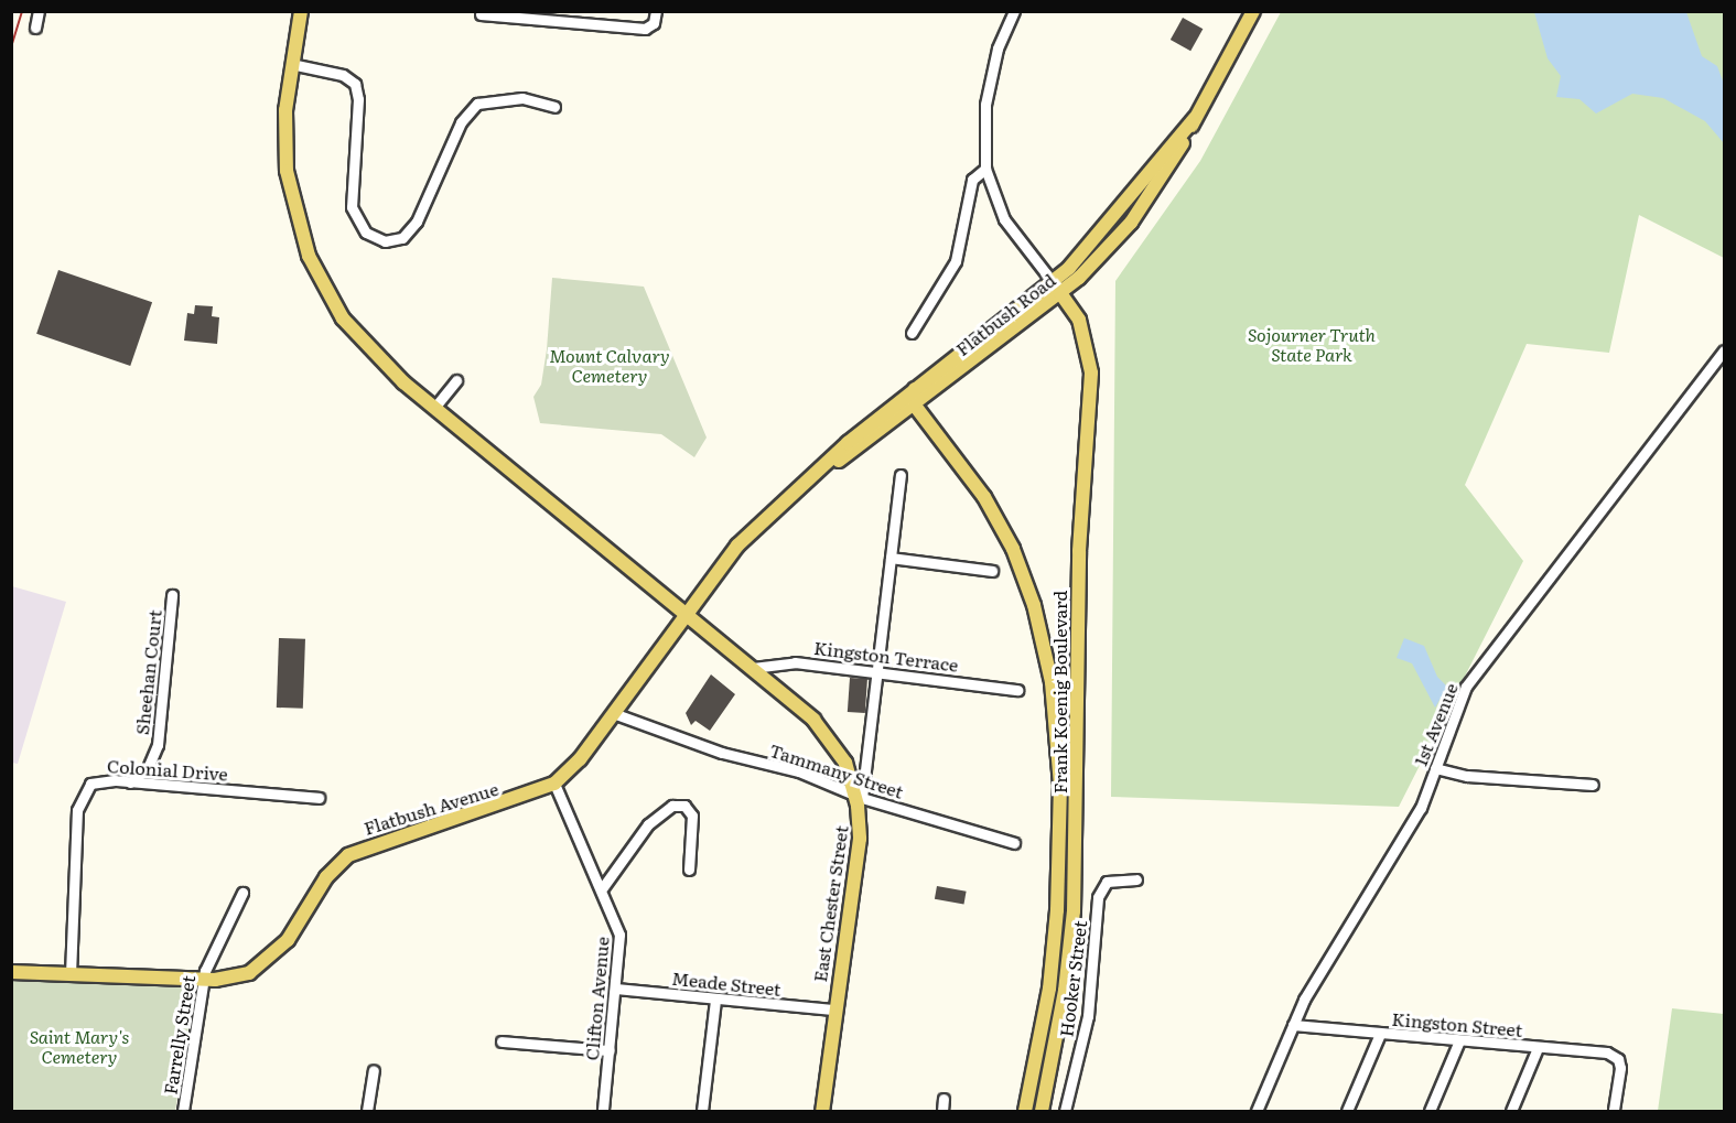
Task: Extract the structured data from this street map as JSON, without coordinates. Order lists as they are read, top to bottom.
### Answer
{
  "streets": {
    "main road": [
      "Flatbush Road",
      "Frank Koenig Boulevard",
      "Flatbush Avenue",
      "East Chester Street"
    ],
    "street": [
      "Kingston Terrace",
      "Sheehan Court",
      "1st Avenue",
      "Colonial Drive",
      "Tammany Street",
      "Hooker Street",
      "Meade Street",
      "Clifton Avenue",
      "Kingston Street",
      "Farrelly Street"
    ]
  },
  "crossings": [
    ["Flatbush Road", "Frank Koenig Boulevard"],
    ["Flatbush Road", "Flatbush Avenue"],
    ["Kingston Terrace", "East Chester Street"],
    ["Sheehan Court", "Colonial Drive"],
    ["1st Avenue", "Kingston Street"],
    ["Colonial Drive", "Flatbush Avenue"],
    ["Tammany Street", "Flatbush Avenue"],
    ["Tammany Street", "East Chester Street"],
    ["Flatbush Avenue", "East Chester Street"],
    ["Flatbush Avenue", "Clifton Avenue"],
    ["Flatbush Avenue", "Farrelly Street"],
    ["East Chester Street", "Meade Street"],
    ["Meade Street", "Clifton Avenue"]
  ],
  "parks": ["Sojourner Truth State Park", "Mount Calvary Cemetery", "Saint Mary's Cemetery"]
}
